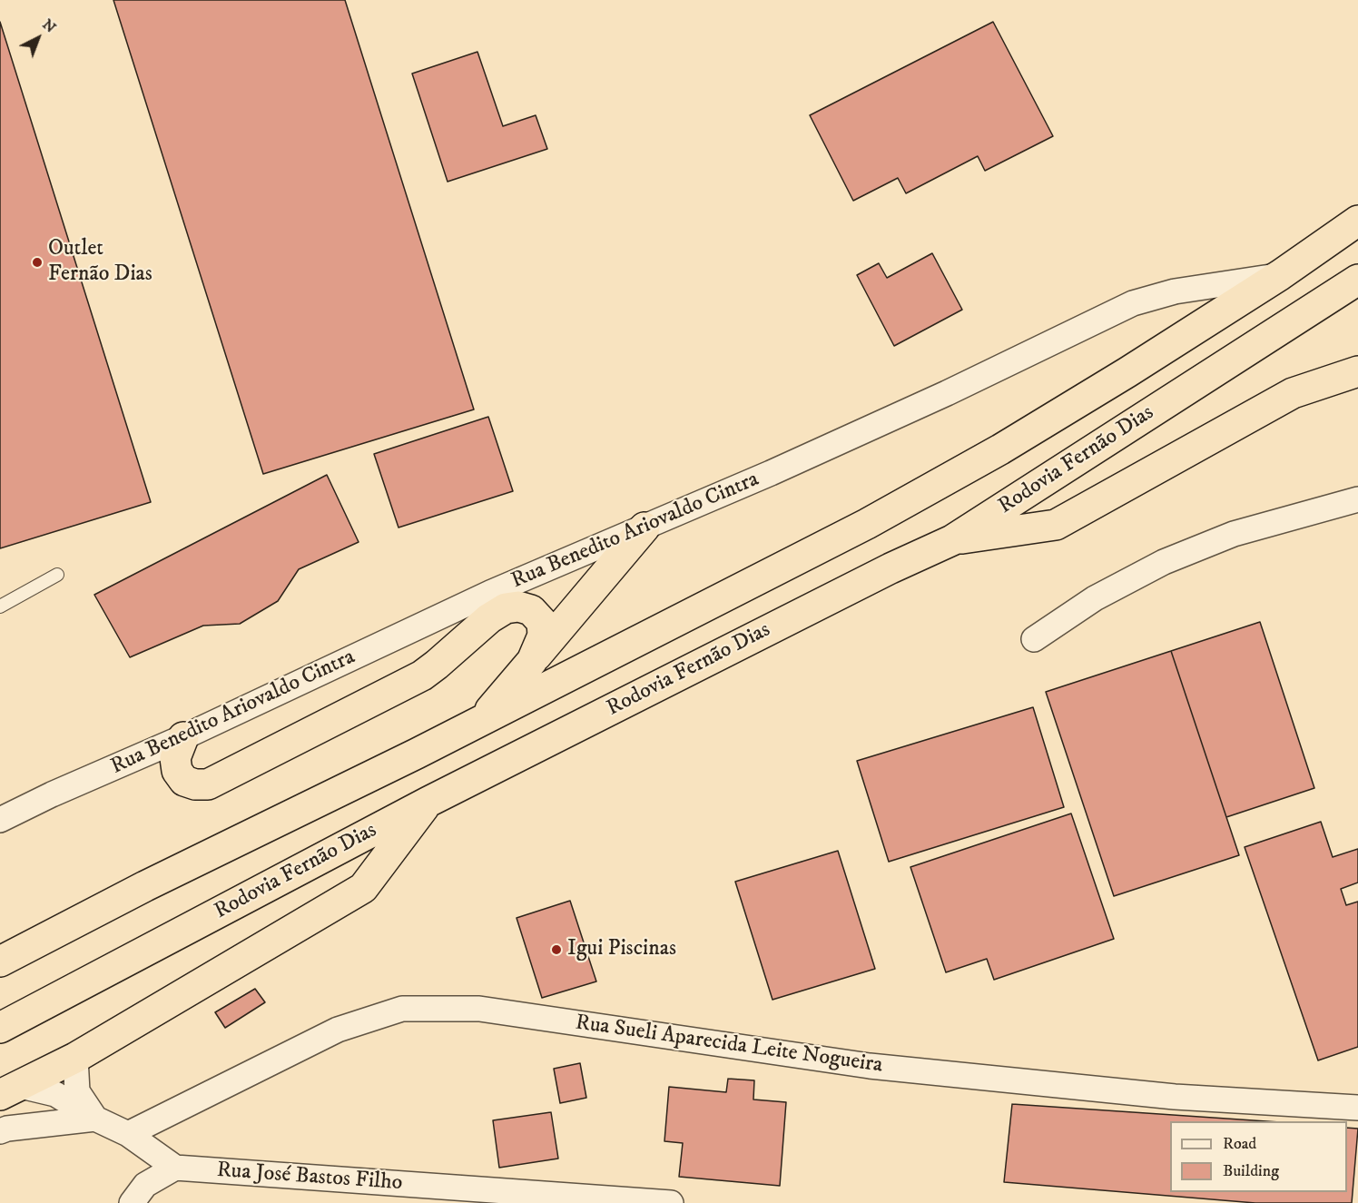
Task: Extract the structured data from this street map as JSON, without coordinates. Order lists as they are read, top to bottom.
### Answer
{
  "streets": {
    "highway": ["Rodovia Fernão Dias"],
    "street": ["Rua Benedito Ariovaldo Cintra", "Rua Sueli Aparecida Leite Nogueira", "Rua José Bastos Filho"]
  },
  "places": ["Outlet Fernão Dias", "Igui Piscinas"],
  "legend": ["Road", "Building"],
  "north": "top right"
}
